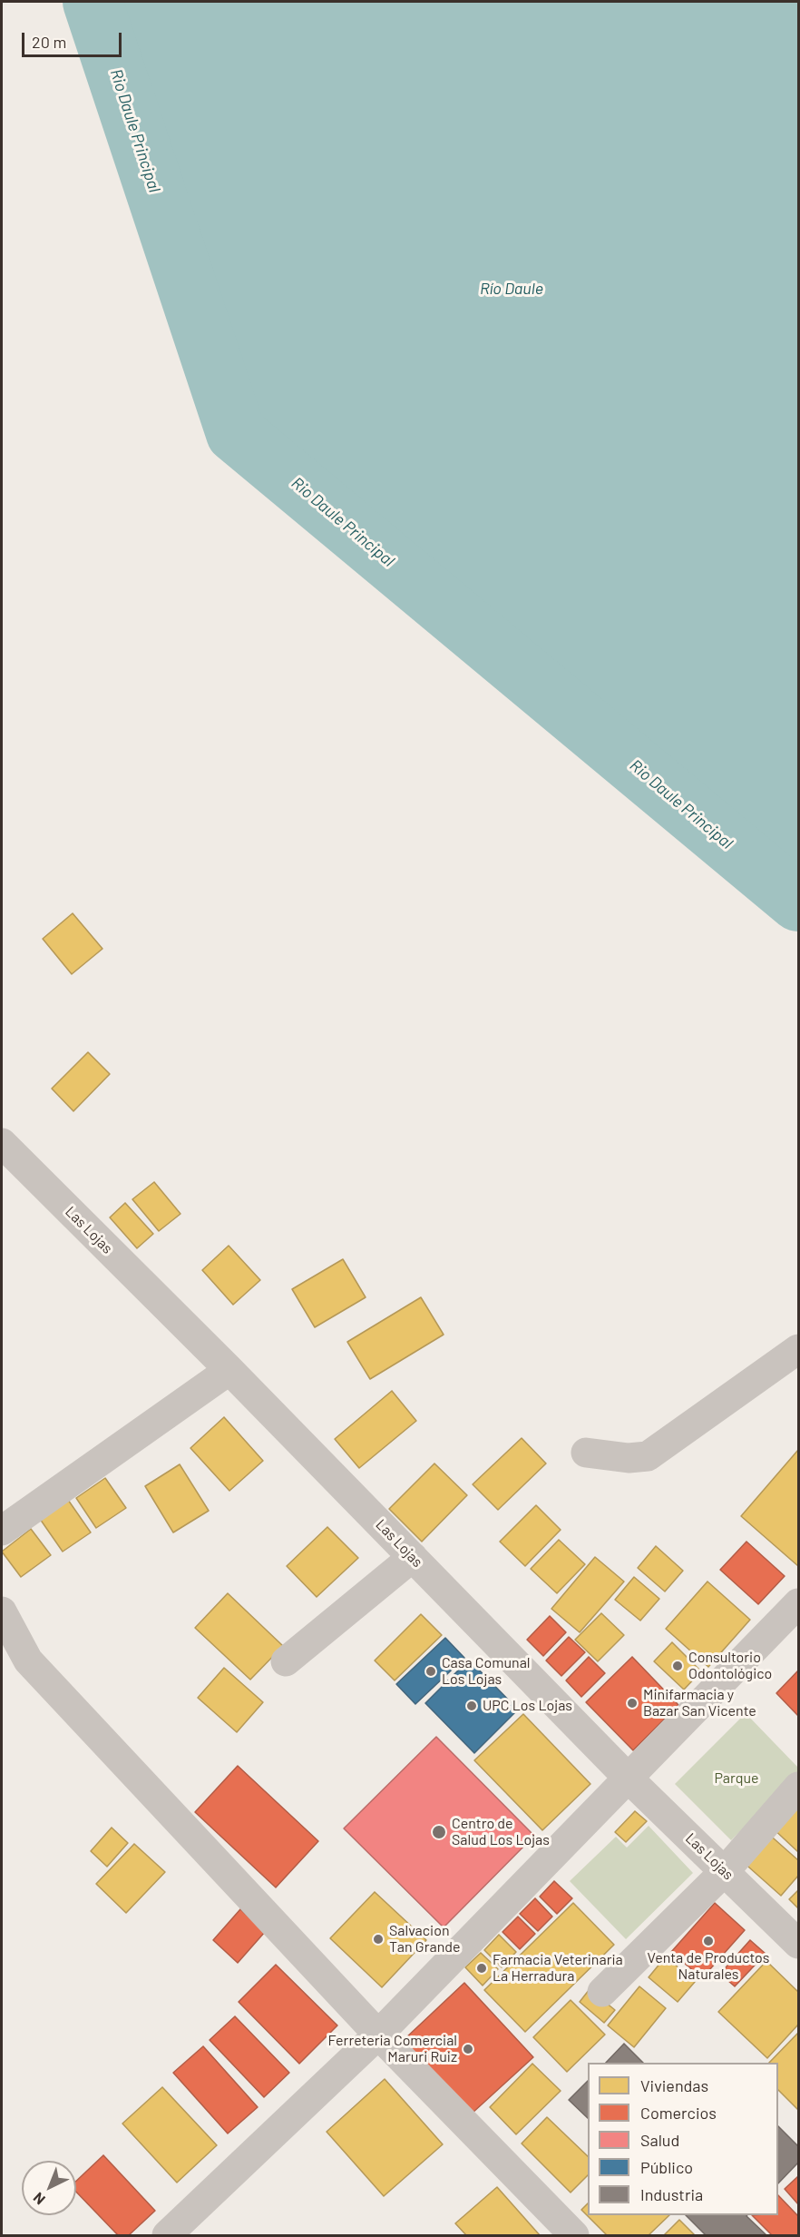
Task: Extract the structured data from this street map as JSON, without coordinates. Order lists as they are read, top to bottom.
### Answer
{
  "streets": {
    "street": ["Las Lojas"]
  },
  "water": ["Rio Daule Principal", "Río Daule"],
  "parks": ["Parque"],
  "places": [
    "Consultorio Odontológico",
    "Casa Comunal Los Lojas",
    "Minifarmacia y Bazar San Vicente",
    "UPC Los Lojas",
    "Centro de Salud Los Lojas",
    "Salvacion Tan Grande",
    "Venta de Productos Naturales",
    "Farmacia Veterinaria La Herradura",
    "Ferreteria Comercial Maruri Ruiz"
  ],
  "legend": [
    "Viviendas",
    "Comercios",
    "Salud",
    "Público",
    "Industria"
  ],
  "scale_bar": "20 m",
  "north": "bottom left"
}
